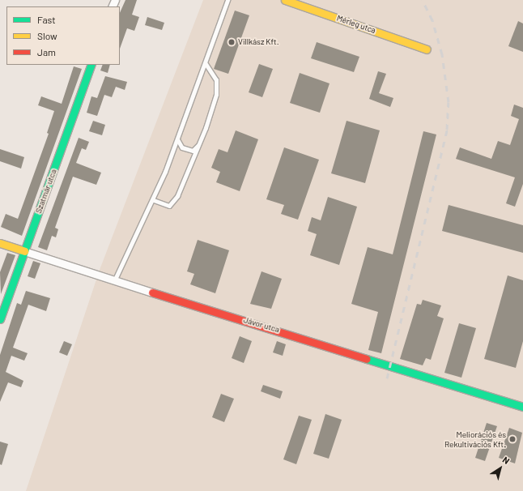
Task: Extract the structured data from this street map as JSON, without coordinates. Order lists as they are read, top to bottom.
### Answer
{
  "streets": {
    "street": ["Mérleg utca", "Szatmár utca", "Jávor utca"]
  },
  "crossings": [
    ["Szatmár utca", "Jávor utca"]
  ],
  "places": ["Villkász Kft.", "Meliorációs és Rekultivációs Kft."],
  "legend": ["Fast", "Slow", "Jam"],
  "north": "top right"
}
